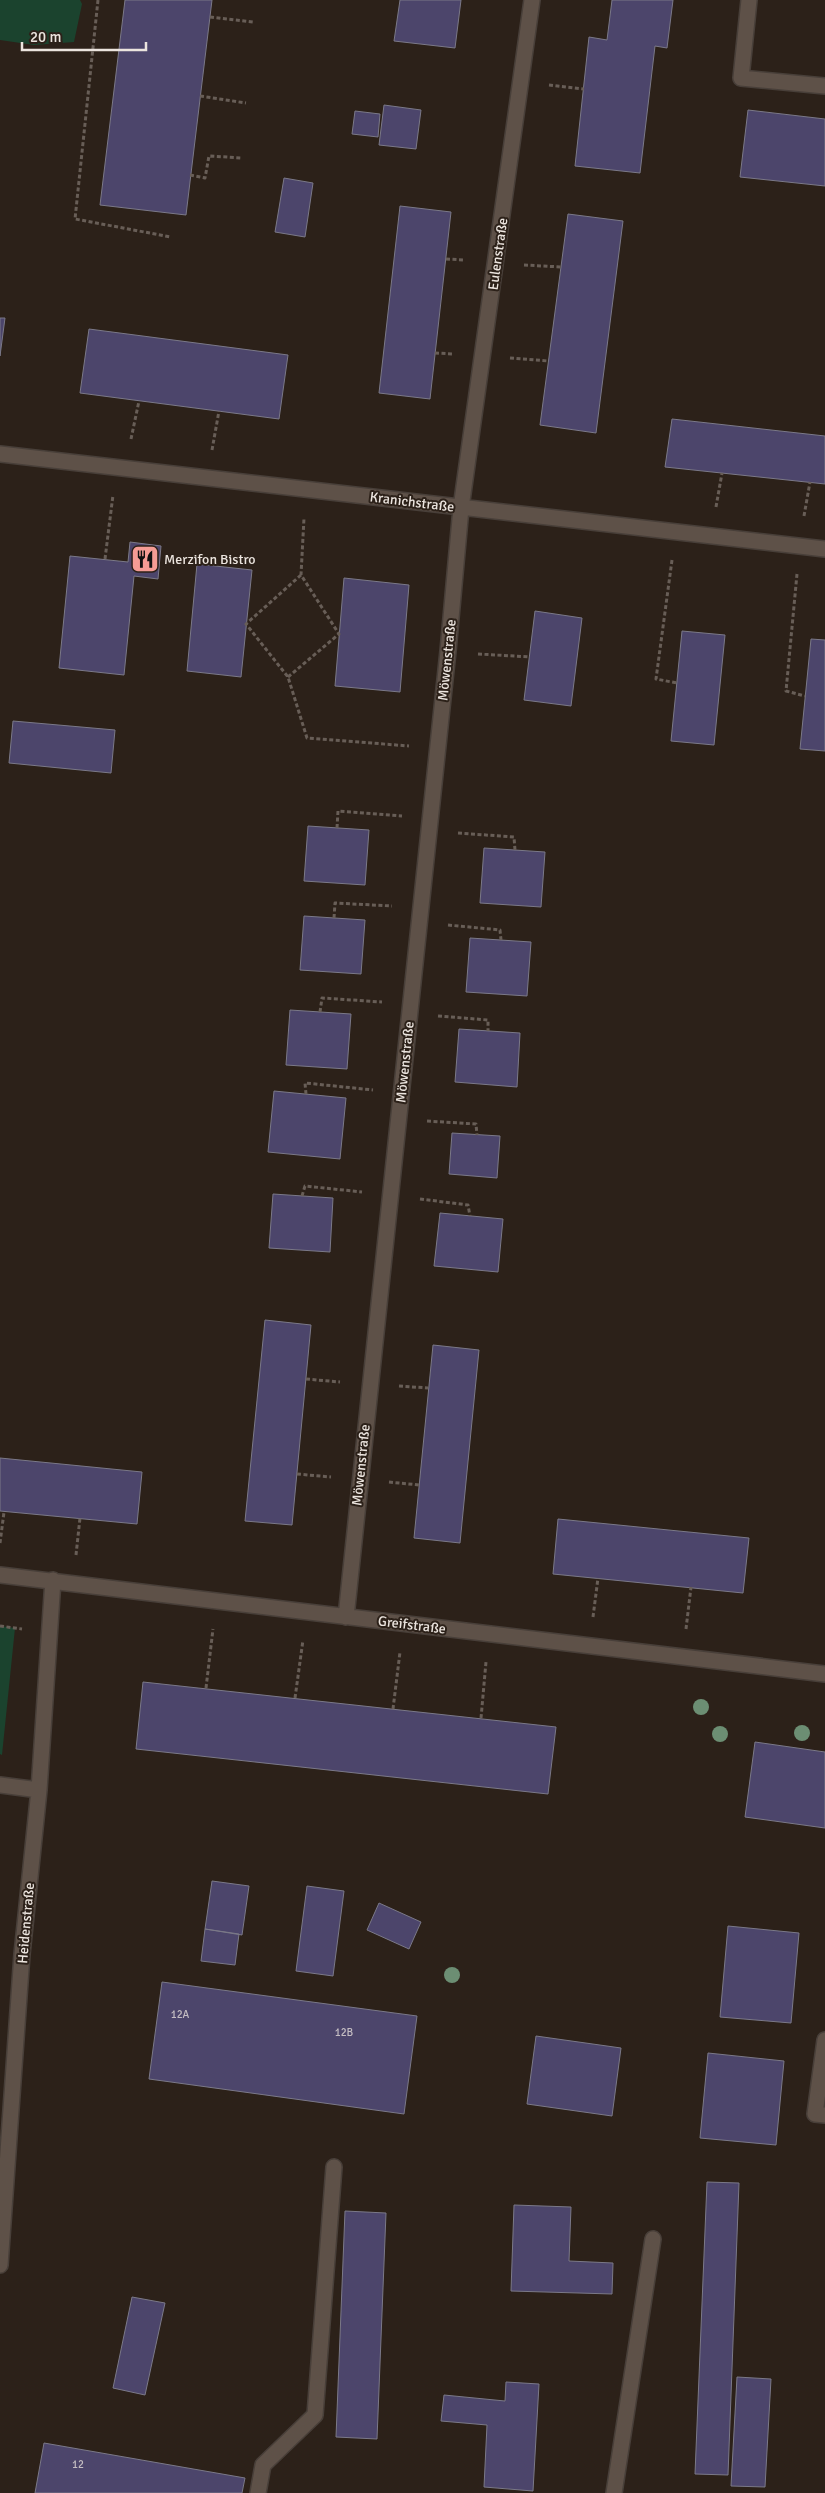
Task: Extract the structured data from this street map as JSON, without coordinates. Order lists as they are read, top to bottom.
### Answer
{
  "streets": {
    "street": [
      "Eulenstraße",
      "Kranichstraße",
      "Möwenstraße",
      "Greifstraße",
      "Heidenstraße"
    ]
  },
  "crossings": [
    ["Eulenstraße", "Kranichstraße"],
    ["Eulenstraße", "Möwenstraße"],
    ["Kranichstraße", "Möwenstraße"],
    ["Möwenstraße", "Greifstraße"],
    ["Greifstraße", "Heidenstraße"]
  ],
  "places": {
    "restaurant": ["Merzifon Bistro"]
  },
  "house_numbers": ["12A", "12B", "12"],
  "scale_bar": "20 m"
}
